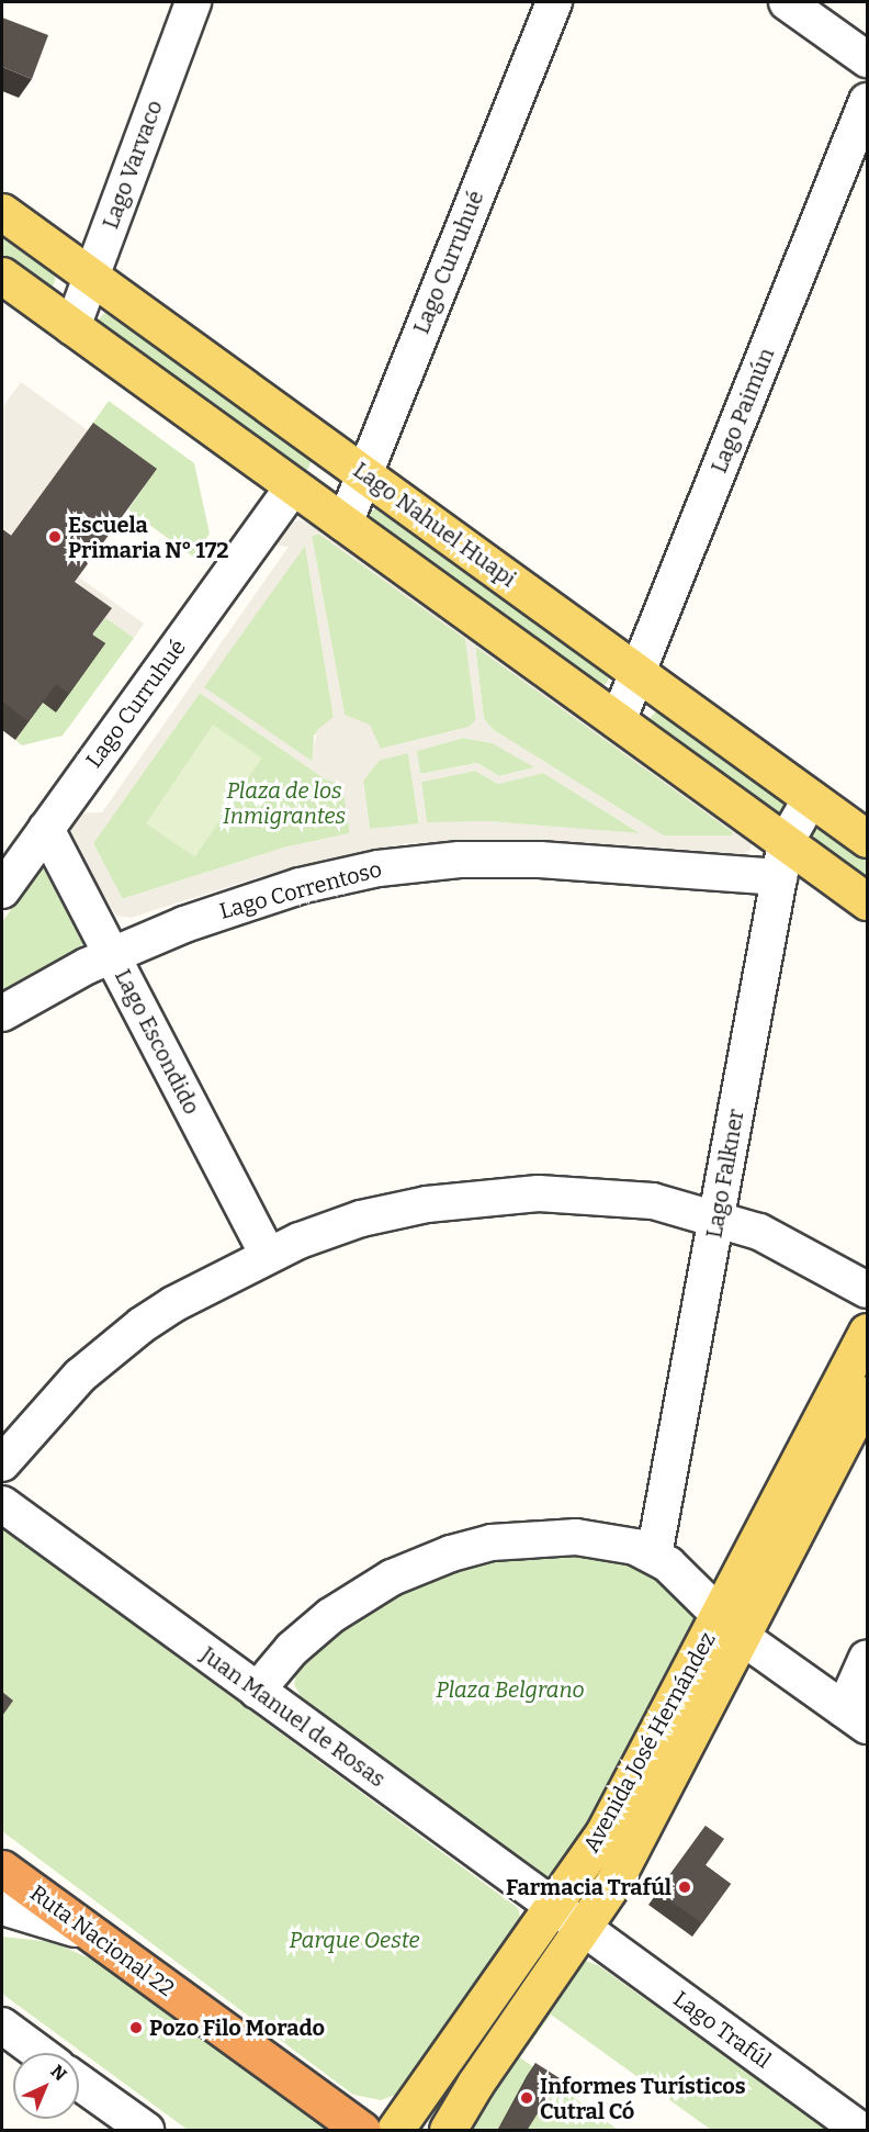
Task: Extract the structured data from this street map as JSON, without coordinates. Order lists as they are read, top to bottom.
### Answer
{
  "streets": {
    "highway": ["Ruta Nacional 22"],
    "main road": ["Lago Nahuel Huapi", "Avenida José Hernández"],
    "street": [
      "Lago Varvaco",
      "Lago Curruhué",
      "Lago Paimún",
      "Lago Correntoso",
      "Lago Escondido",
      "Lago Falkner",
      "Juan Manuel de Rosas",
      "Lago Trafúl"
    ]
  },
  "crossings": [
    ["Lago Varvaco", "Lago Nahuel Huapi"],
    ["Lago Curruhué", "Lago Nahuel Huapi"],
    ["Lago Curruhué", "Lago Escondido"],
    ["Lago Paimún", "Lago Nahuel Huapi"],
    ["Lago Nahuel Huapi", "Lago Falkner"],
    ["Lago Correntoso", "Lago Escondido"],
    ["Lago Correntoso", "Lago Falkner"],
    ["Juan Manuel de Rosas", "Avenida José Hernández"],
    ["Juan Manuel de Rosas", "Lago Trafúl"],
    ["Avenida José Hernández", "Lago Trafúl"]
  ],
  "parks": ["Plaza de los Inmigrantes", "Plaza Belgrano", "Parque Oeste"],
  "places": [
    "Escuela Primaria N° 172",
    "Farmacia Trafúl",
    "Pozo Filo Morado",
    "Informes Turísticos Cutral Có"
  ],
  "north": "top right"
}
